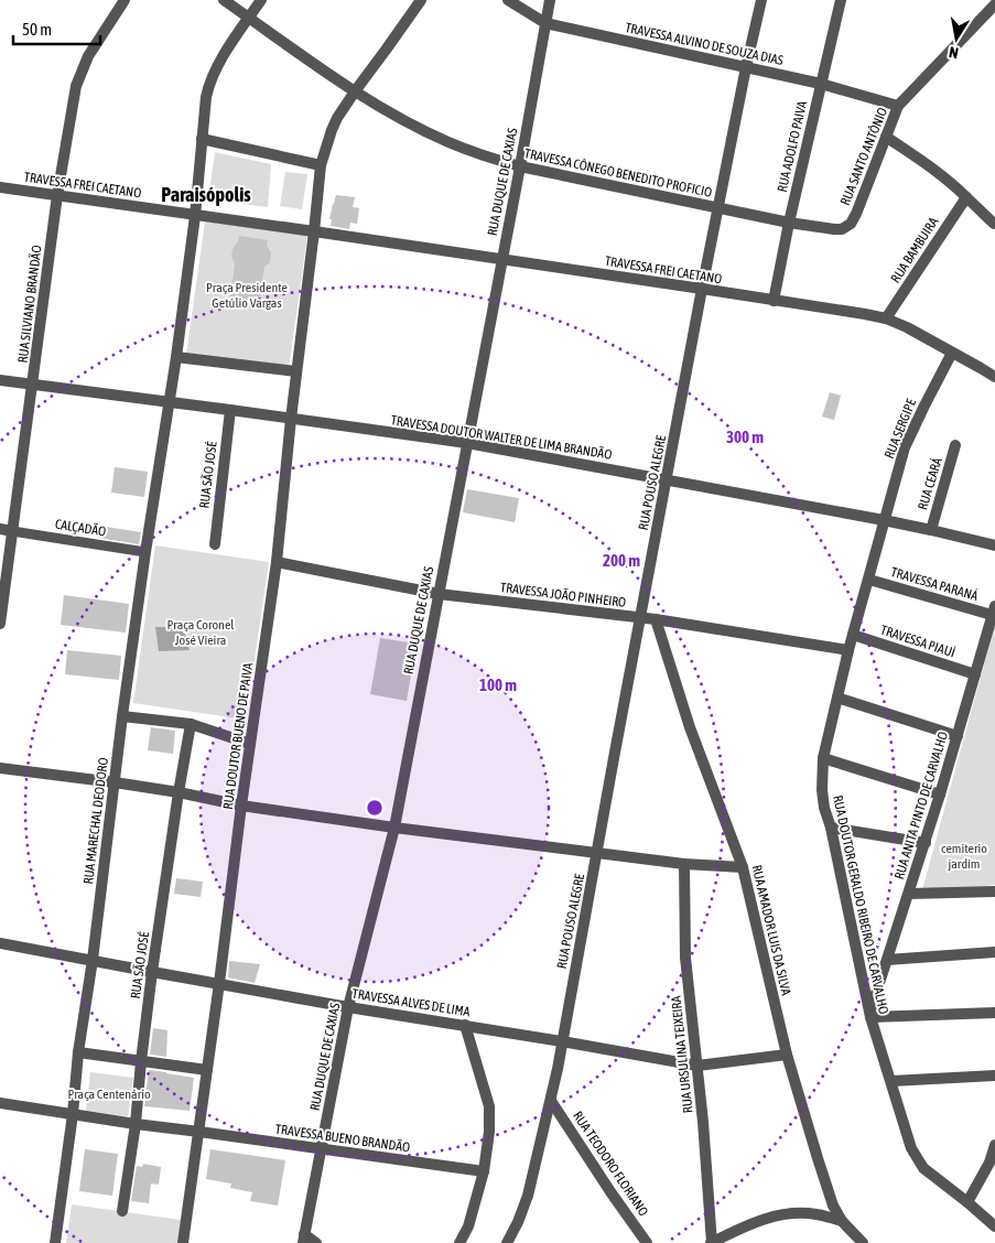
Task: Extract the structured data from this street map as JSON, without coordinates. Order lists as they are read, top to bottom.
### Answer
{
  "streets": {
    "street": [
      "TRAVESSA ALVINO DE SOUZA DIAS",
      "RUA ADOLFO PAIVA",
      "RUA SANTO ANTÔNIO",
      "TRAVESSA CÔNEGO BENEDITO PROFICIO",
      "RUA DUQUE DE CAXIAS",
      "TRAVESSA FREI CAETANO",
      "RUA BAMBUIRA",
      "RUA SILVIANO BRANDÃO",
      "RUA SERGIPE",
      "TRAVESSA DOUTOR WALTER DE LIMA BRANDÃO",
      "RUA SÃO JOSÉ",
      "RUA POUSO ALEGRE",
      "RUA CEARÁ",
      "CALÇADÃO",
      "TRAVESSA PARANÁ",
      "TRAVESSA JOÃO PINHEIRO",
      "TRAVESSA PIAUÍ",
      "RUA DOUTOR BUENO DE PAIVA",
      "RUA ANITA PINTO DE CARVALHO",
      "RUA MARECHAL DEODORO",
      "RUA DOUTOR GERALDO RIBEIRO DE CARVALHO",
      "RUA AMADOR LUIS DA SILVA",
      "TRAVESSA ALVES DE LIMA",
      "RUA URSULINA TEIXEIRA",
      "TRAVESSA BUENO BRANDÃO",
      "RUA TEODORO FLORIANO"
    ]
  },
  "crossings": [
    ["TRAVESSA ALVINO DE SOUZA DIAS", "RUA ADOLFO PAIVA"],
    ["TRAVESSA ALVINO DE SOUZA DIAS", "RUA SANTO ANTÔNIO"],
    ["TRAVESSA ALVINO DE SOUZA DIAS", "RUA DUQUE DE CAXIAS"],
    ["TRAVESSA ALVINO DE SOUZA DIAS", "RUA POUSO ALEGRE"],
    ["RUA ADOLFO PAIVA", "TRAVESSA CÔNEGO BENEDITO PROFICIO"],
    ["RUA ADOLFO PAIVA", "TRAVESSA FREI CAETANO"],
    ["RUA SANTO ANTÔNIO", "TRAVESSA CÔNEGO BENEDITO PROFICIO"],
    ["TRAVESSA CÔNEGO BENEDITO PROFICIO", "RUA DUQUE DE CAXIAS"],
    ["TRAVESSA CÔNEGO BENEDITO PROFICIO", "RUA POUSO ALEGRE"],
    ["TRAVESSA CÔNEGO BENEDITO PROFICIO", "RUA DOUTOR BUENO DE PAIVA"],
    ["RUA DUQUE DE CAXIAS", "TRAVESSA FREI CAETANO"],
    ["RUA DUQUE DE CAXIAS", "TRAVESSA DOUTOR WALTER DE LIMA BRANDÃO"],
    ["RUA DUQUE DE CAXIAS", "TRAVESSA JOÃO PINHEIRO"],
    ["RUA DUQUE DE CAXIAS", "TRAVESSA ALVES DE LIMA"],
    ["RUA DUQUE DE CAXIAS", "TRAVESSA BUENO BRANDÃO"],
    ["TRAVESSA FREI CAETANO", "RUA BAMBUIRA"],
    ["TRAVESSA FREI CAETANO", "RUA SILVIANO BRANDÃO"],
    ["TRAVESSA FREI CAETANO", "RUA SERGIPE"],
    ["TRAVESSA FREI CAETANO", "RUA POUSO ALEGRE"],
    ["TRAVESSA FREI CAETANO", "RUA DOUTOR BUENO DE PAIVA"],
    ["RUA SILVIANO BRANDÃO", "TRAVESSA DOUTOR WALTER DE LIMA BRANDÃO"],
    ["RUA SILVIANO BRANDÃO", "CALÇADÃO"],
    ["RUA SERGIPE", "TRAVESSA DOUTOR WALTER DE LIMA BRANDÃO"],
    ["RUA SERGIPE", "RUA DOUTOR GERALDO RIBEIRO DE CARVALHO"],
    ["TRAVESSA DOUTOR WALTER DE LIMA BRANDÃO", "RUA SÃO JOSÉ"],
    ["TRAVESSA DOUTOR WALTER DE LIMA BRANDÃO", "RUA POUSO ALEGRE"],
    ["TRAVESSA DOUTOR WALTER DE LIMA BRANDÃO", "RUA CEARÁ"],
    ["TRAVESSA DOUTOR WALTER DE LIMA BRANDÃO", "RUA DOUTOR BUENO DE PAIVA"],
    ["TRAVESSA DOUTOR WALTER DE LIMA BRANDÃO", "RUA MARECHAL DEODORO"],
    ["TRAVESSA DOUTOR WALTER DE LIMA BRANDÃO", "RUA DOUTOR GERALDO RIBEIRO DE CARVALHO"],
    ["RUA SÃO JOSÉ", "TRAVESSA ALVES DE LIMA"],
    ["RUA POUSO ALEGRE", "TRAVESSA JOÃO PINHEIRO"],
    ["RUA POUSO ALEGRE", "TRAVESSA ALVES DE LIMA"],
    ["RUA POUSO ALEGRE", "RUA TEODORO FLORIANO"],
    ["CALÇADÃO", "RUA MARECHAL DEODORO"],
    ["TRAVESSA PARANÁ", "RUA ANITA PINTO DE CARVALHO"],
    ["TRAVESSA PARANÁ", "RUA DOUTOR GERALDO RIBEIRO DE CARVALHO"],
    ["TRAVESSA JOÃO PINHEIRO", "RUA DOUTOR BUENO DE PAIVA"],
    ["TRAVESSA JOÃO PINHEIRO", "RUA DOUTOR GERALDO RIBEIRO DE CARVALHO"],
    ["TRAVESSA JOÃO PINHEIRO", "RUA AMADOR LUIS DA SILVA"],
    ["TRAVESSA PIAUÍ", "RUA ANITA PINTO DE CARVALHO"],
    ["TRAVESSA PIAUÍ", "RUA DOUTOR GERALDO RIBEIRO DE CARVALHO"],
    ["RUA DOUTOR BUENO DE PAIVA", "TRAVESSA ALVES DE LIMA"],
    ["RUA DOUTOR BUENO DE PAIVA", "TRAVESSA BUENO BRANDÃO"],
    ["RUA ANITA PINTO DE CARVALHO", "RUA DOUTOR GERALDO RIBEIRO DE CARVALHO"],
    ["RUA MARECHAL DEODORO", "TRAVESSA ALVES DE LIMA"],
    ["RUA AMADOR LUIS DA SILVA", "TRAVESSA ALVES DE LIMA"],
    ["TRAVESSA ALVES DE LIMA", "RUA URSULINA TEIXEIRA"]
  ],
  "districts": ["Paraisópolis"],
  "parks": [
    "Praça Presidente Getúlio Vargas",
    "Praça Coronel José Vieira",
    "cemiterio jardim",
    "Praça Centenário"
  ],
  "scale_bar": "50 m",
  "north": "bottom",
  "rings": ["300 m", "200 m", "100 m"]
}
